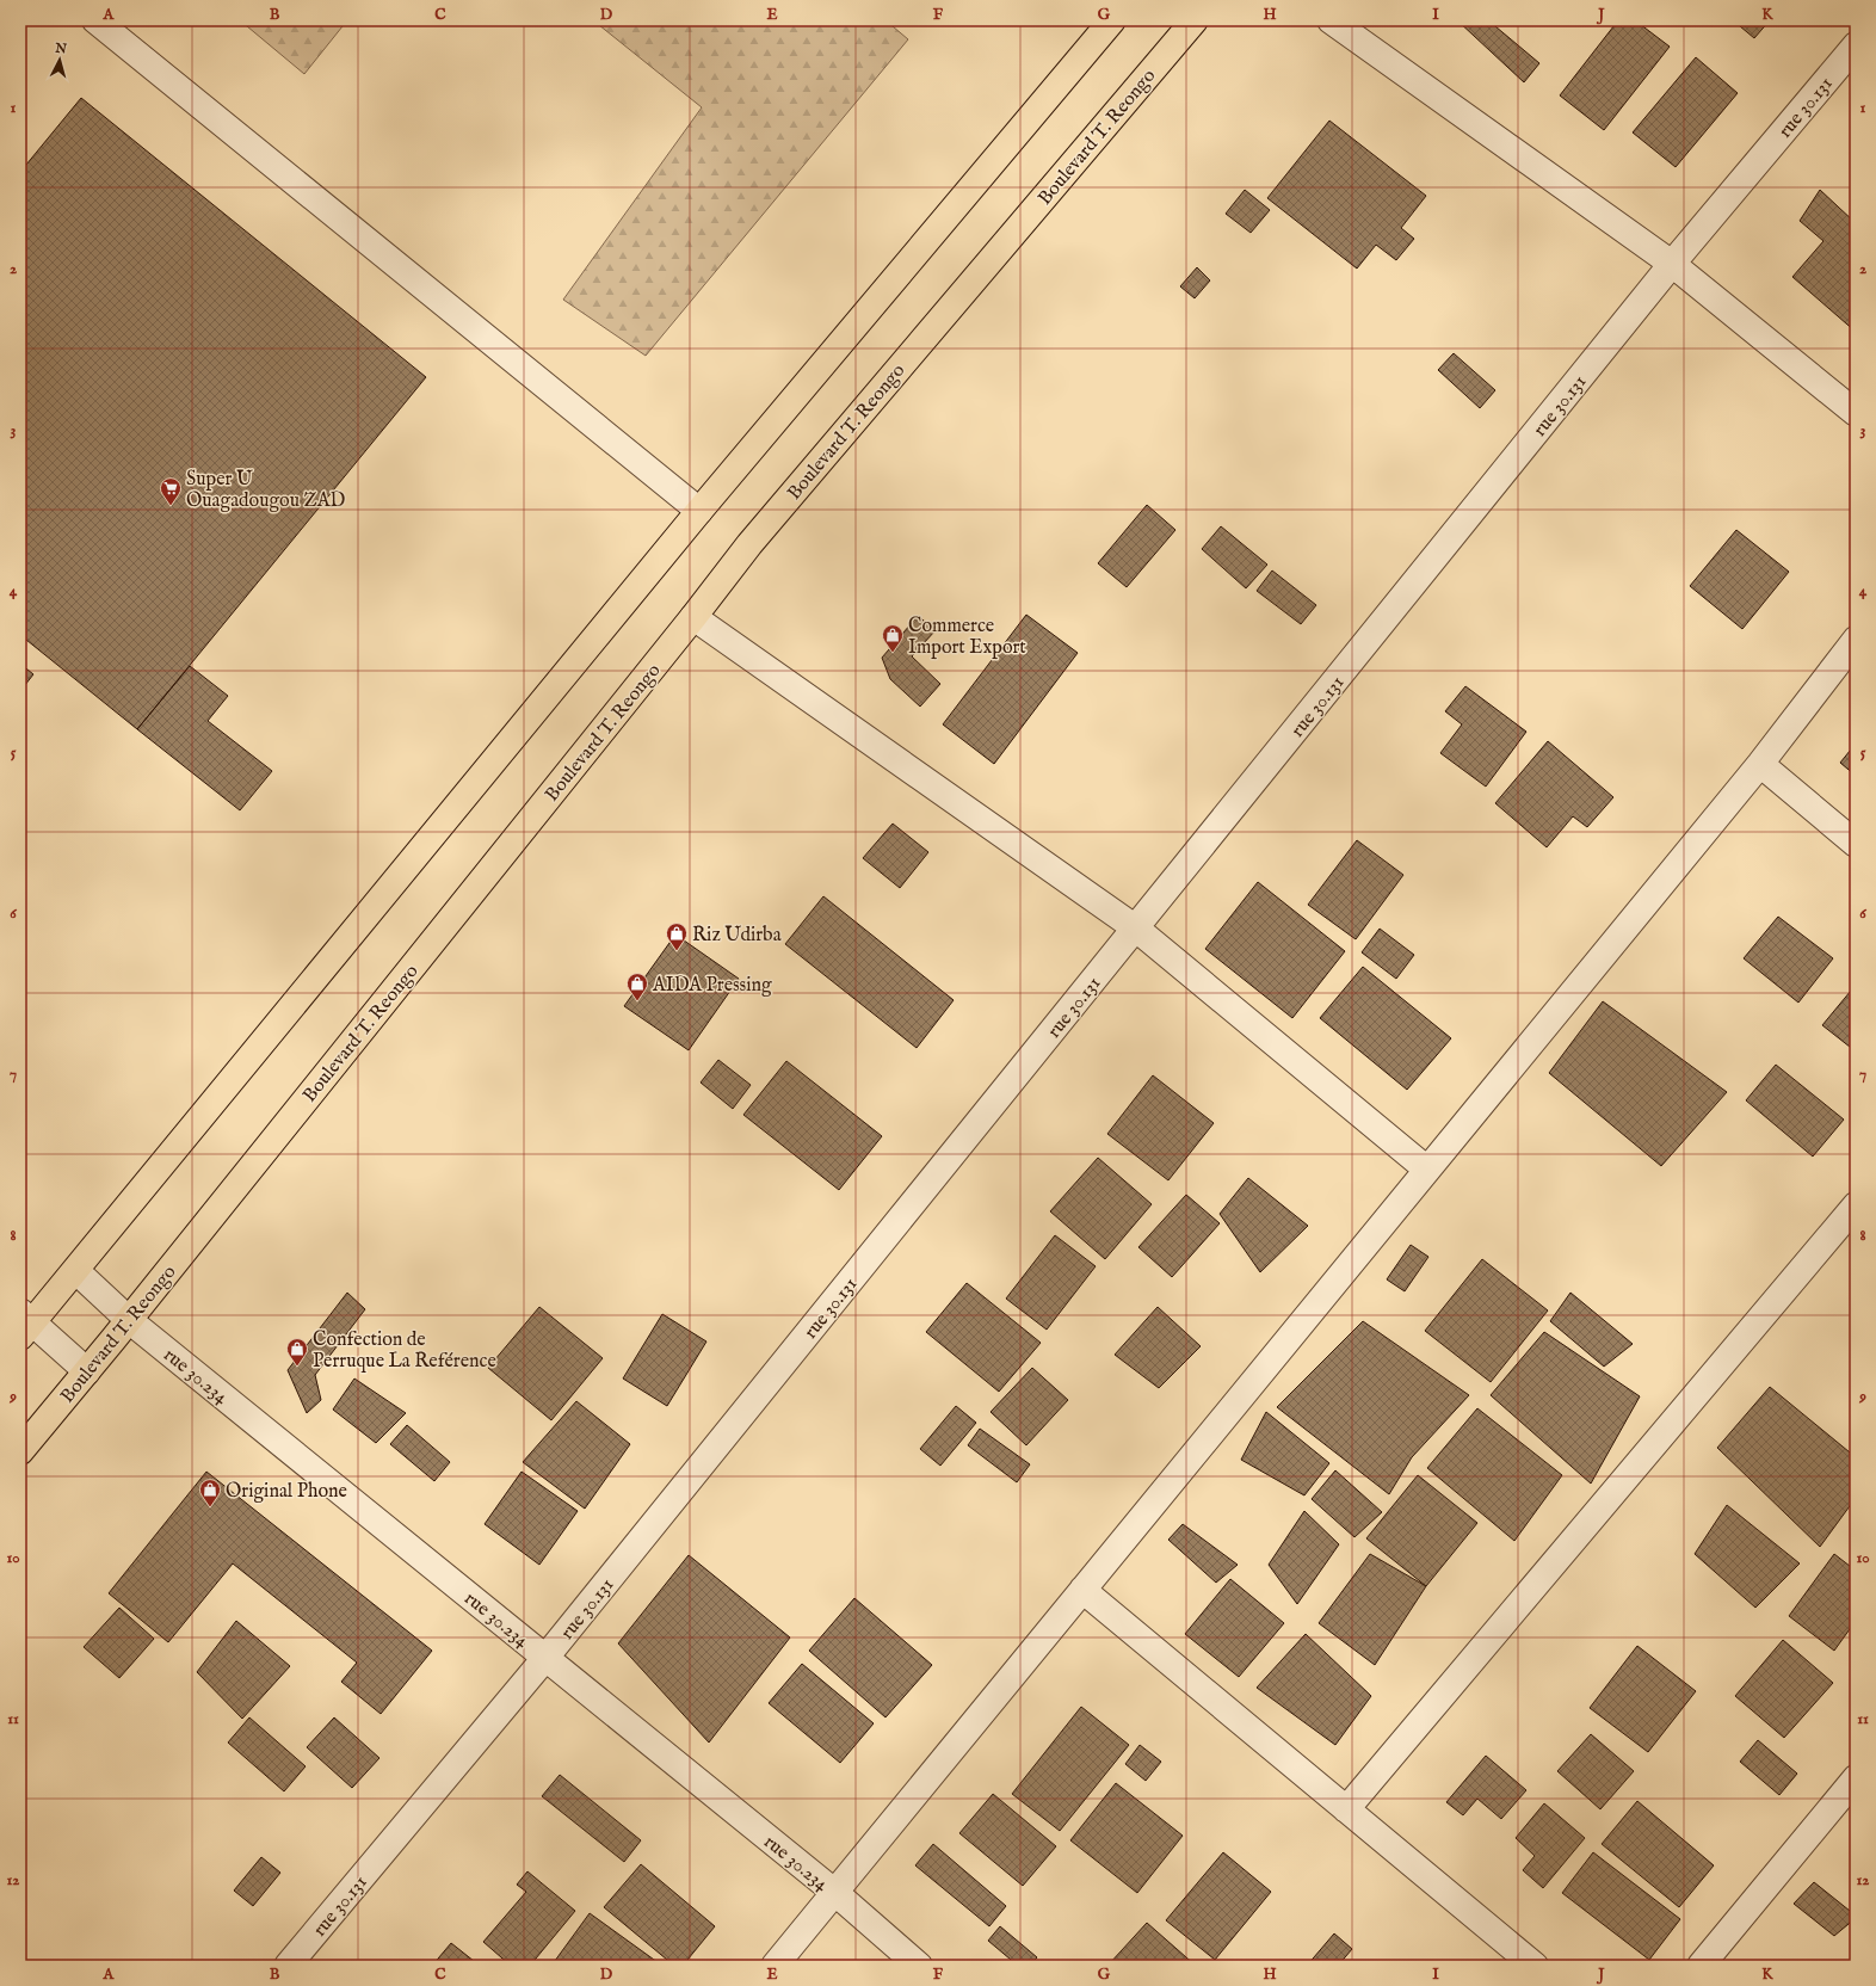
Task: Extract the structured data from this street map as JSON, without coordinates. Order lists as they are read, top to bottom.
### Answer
{
  "streets": {
    "main road": ["Boulevard T. Reongo"],
    "street": ["rue 30.131", "rue 30.234"]
  },
  "crossings": [
    ["rue 30.131", "rue 30.234"],
    ["Boulevard T. Reongo", "rue 30.234"]
  ],
  "places": {
    "supermarket": ["Super U Ouagadougou ZAD"],
    "shop": [
      "Commerce Import Export",
      "Riz Udirba",
      "AIDA Pressing",
      "Confection de Perruque La Reférence",
      "Original Phone"
    ]
  },
  "north": "top",
  "grid": {
    "columns": [
      "A",
      "B",
      "C",
      "D",
      "E",
      "F",
      "G",
      "H",
      "I",
      "J",
      "K"
    ],
    "rows": [
      "1",
      "2",
      "3",
      "4",
      "5",
      "6",
      "7",
      "8",
      "9",
      "10",
      "11",
      "12"
    ]
  }
}
